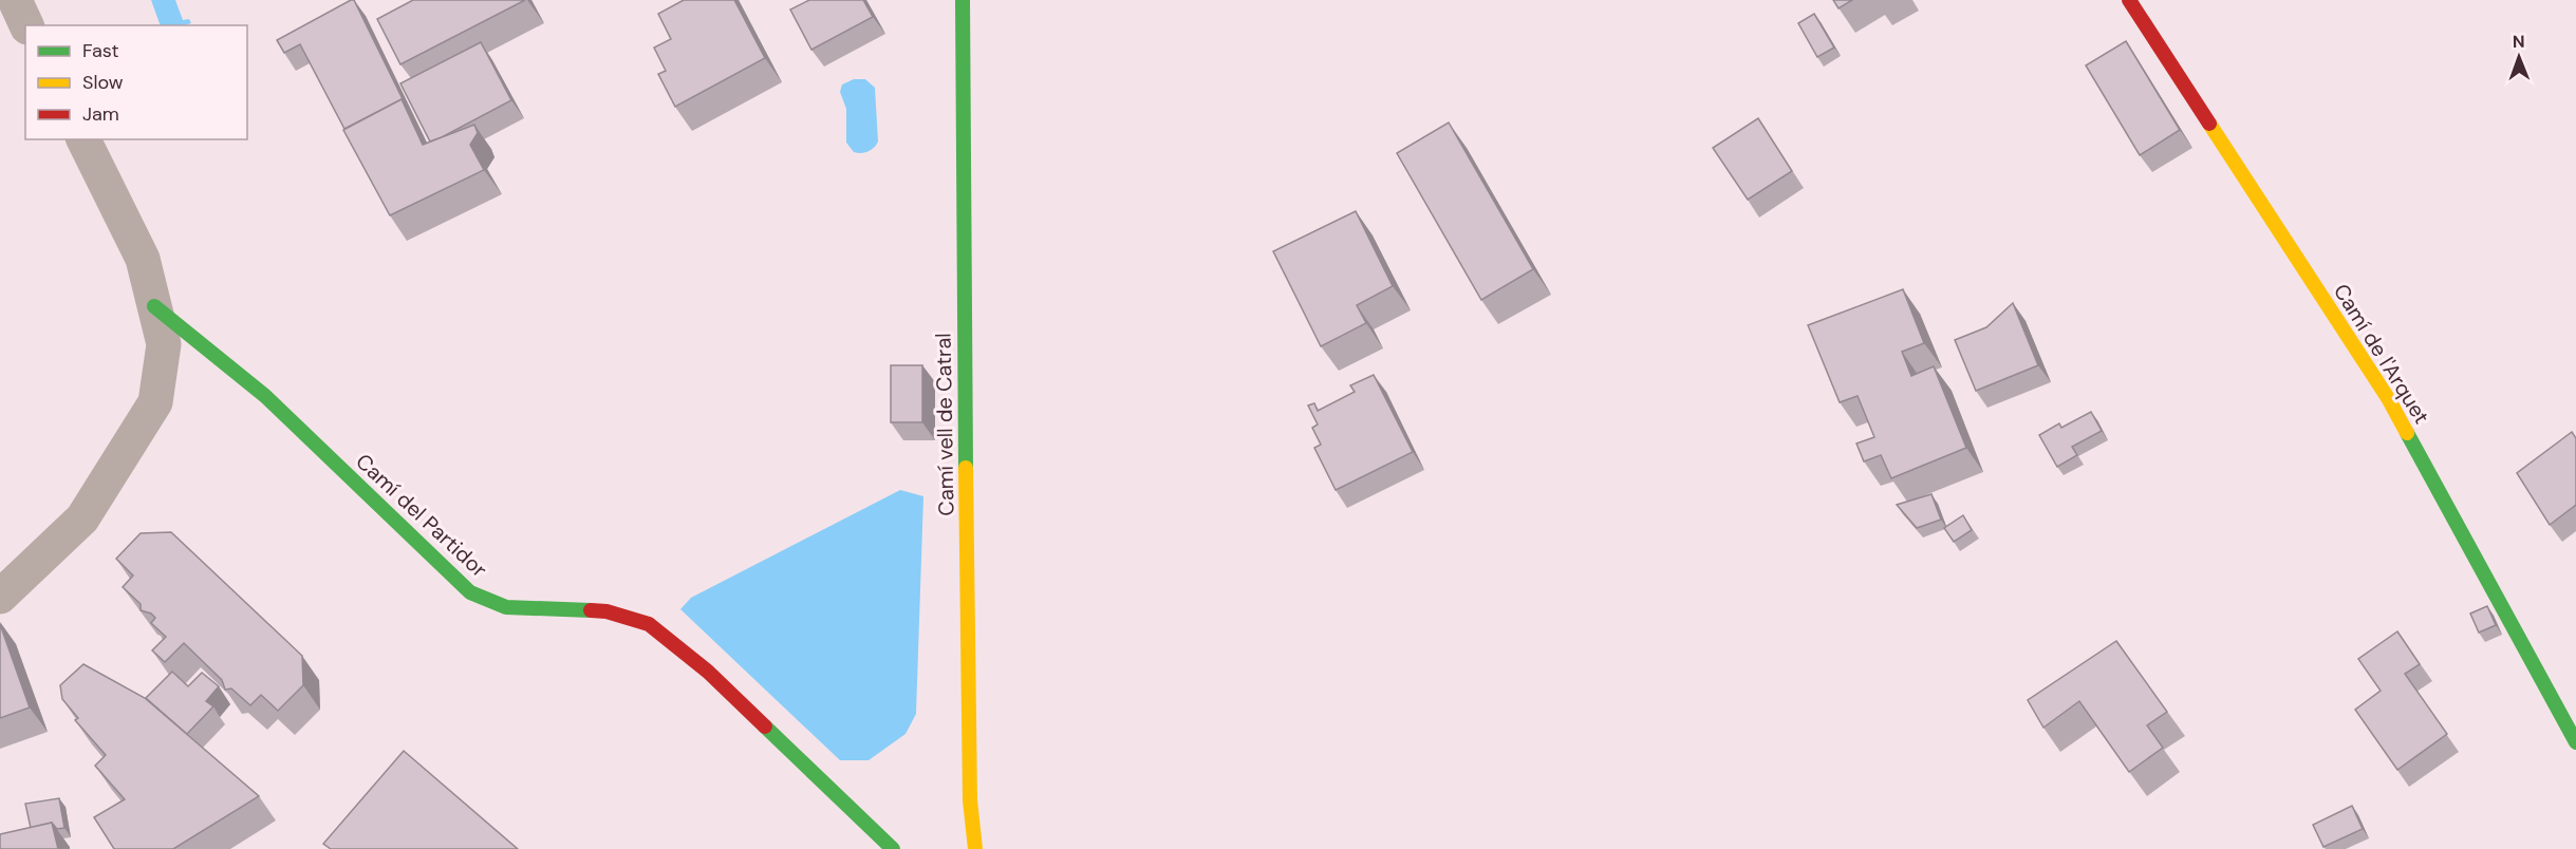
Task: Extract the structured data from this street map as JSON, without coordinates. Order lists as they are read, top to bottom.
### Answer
{
  "streets": {
    "street": ["Camí de l'Arquet", "Camí vell de Catral", "Camí del Partidor"]
  },
  "legend": ["Fast", "Slow", "Jam"],
  "north": "top"
}
